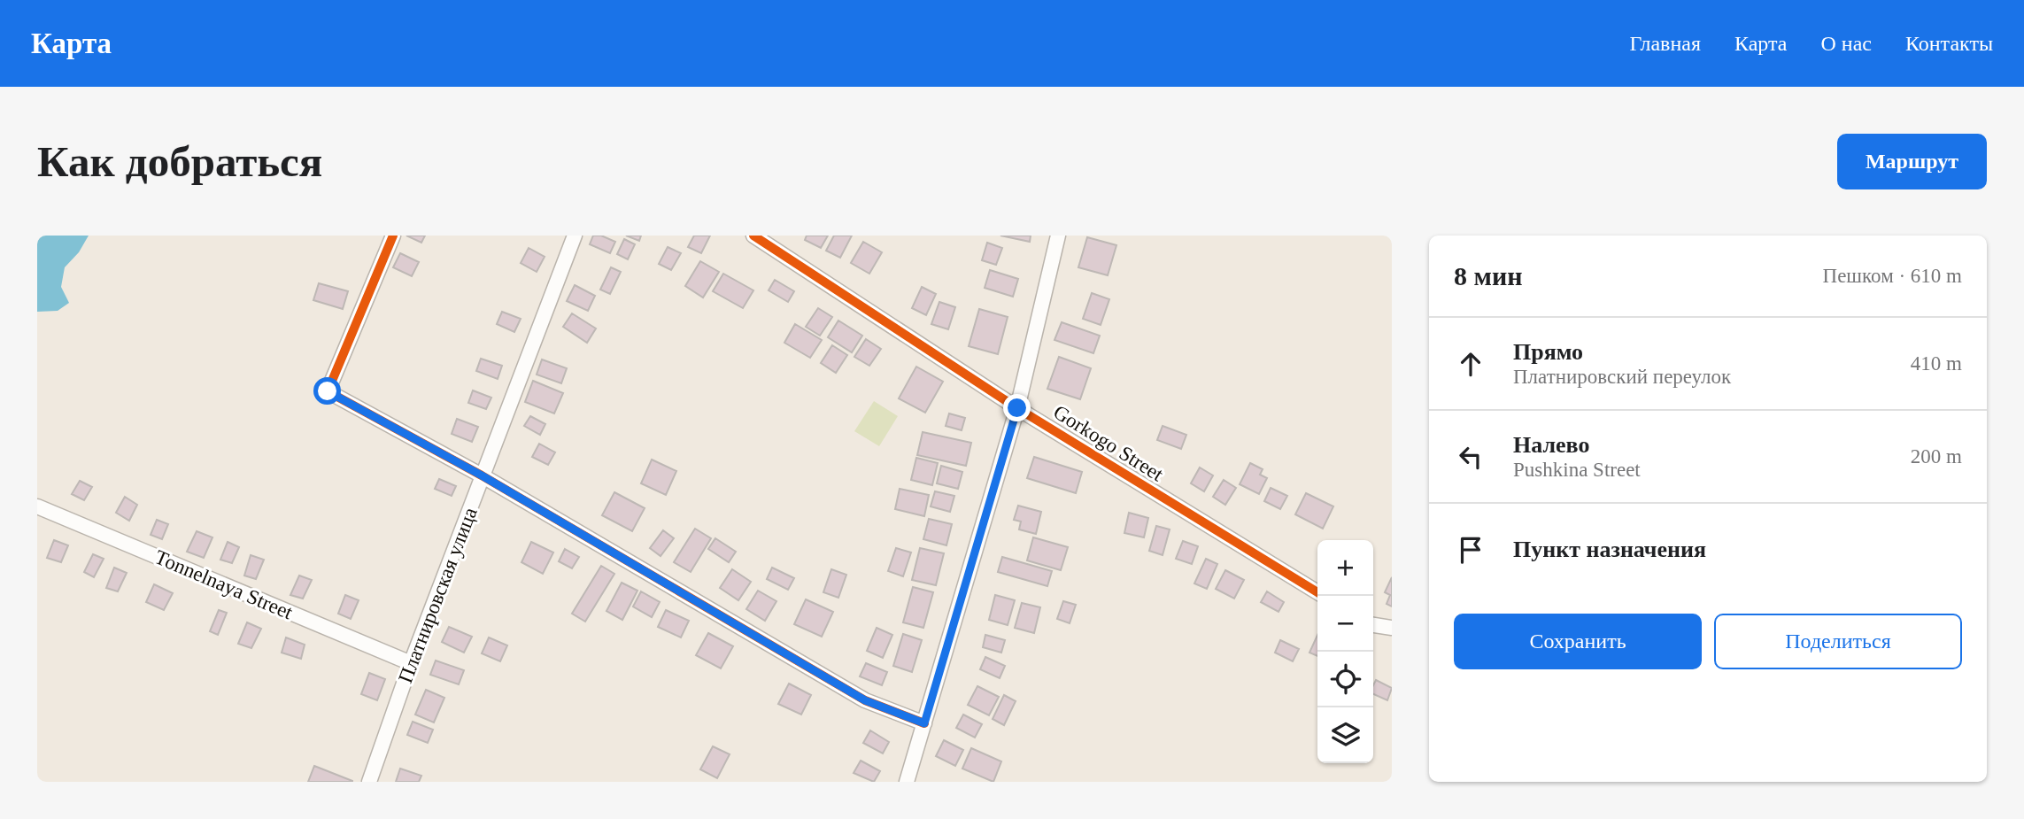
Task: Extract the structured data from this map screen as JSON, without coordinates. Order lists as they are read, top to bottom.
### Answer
{
  "streets": {
    "street": ["Gorkogo Street", "Tonnelnaya Street", "Платнировская улица"]
  },
  "crossings": [
    ["Tonnelnaya Street", "Платнировская улица"]
  ],
  "page": {
    "header": "Карта",
    "nav": [
      "Главная",
      "Карта",
      "О нас",
      "Контакты"
    ],
    "buttons": [
      "Маршрут",
      ["Сохранить", "Поделиться"]
    ],
    "title": "Как добраться",
    "heading": ["8 мин", "Пешком · 610 m"],
    "list": [
      ["Прямо", "Платнировский переулок", "410 m"],
      ["Налево", "Pushkina Street", "200 m"],
      "Пункт назначения"
    ],
    "map_buttons": ["+", "−"]
  }
}
